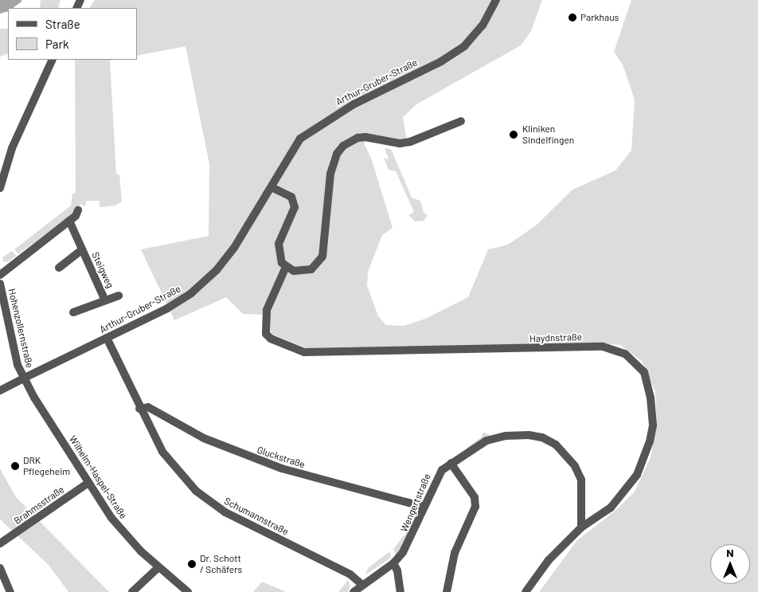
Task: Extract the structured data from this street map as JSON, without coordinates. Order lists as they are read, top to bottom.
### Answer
{
  "streets": {
    "street": [
      "Arthur-Gruber-Straße",
      "Steigweg",
      "Hohenzollernstraße",
      "Haydnstraße",
      "Gluckstraße",
      "Wilhelm-Haspel-Straße",
      "Wengertstraße",
      "Brahmsstraße",
      "Schumannstraße"
    ]
  },
  "crossings": [
    ["Arthur-Gruber-Straße", "Hohenzollernstraße"],
    ["Arthur-Gruber-Straße", "Wilhelm-Haspel-Straße"],
    ["Arthur-Gruber-Straße", "Schumannstraße"],
    ["Hohenzollernstraße", "Wilhelm-Haspel-Straße"],
    ["Haydnstraße", "Wengertstraße"],
    ["Gluckstraße", "Wengertstraße"],
    ["Gluckstraße", "Schumannstraße"],
    ["Wilhelm-Haspel-Straße", "Brahmsstraße"],
    ["Wengertstraße", "Schumannstraße"]
  ],
  "places": [
    "Parkhaus",
    "Kliniken Sindelfingen",
    "DRK Pflegeheim",
    "Dr. Schott / Schäfers"
  ],
  "legend": ["Straße", "Park"],
  "north": "top"
}
